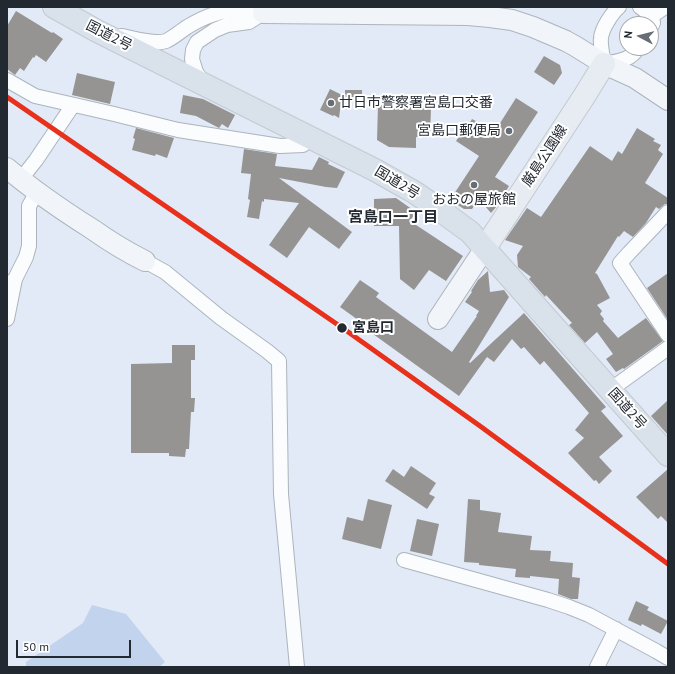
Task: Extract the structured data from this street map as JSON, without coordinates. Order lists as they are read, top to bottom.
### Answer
{
  "streets": {
    "highway": ["国道2号"],
    "main road": ["厳島公園線"]
  },
  "crossings": [
    ["国道2号", "厳島公園線"]
  ],
  "districts": ["宮島口一丁目"],
  "places": [
    "廿日市警察署宮島口交番",
    "宮島口郵便局",
    "おおの屋旅館",
    "宮島口"
  ],
  "scale_bar": "50 m",
  "north": "left"
}
